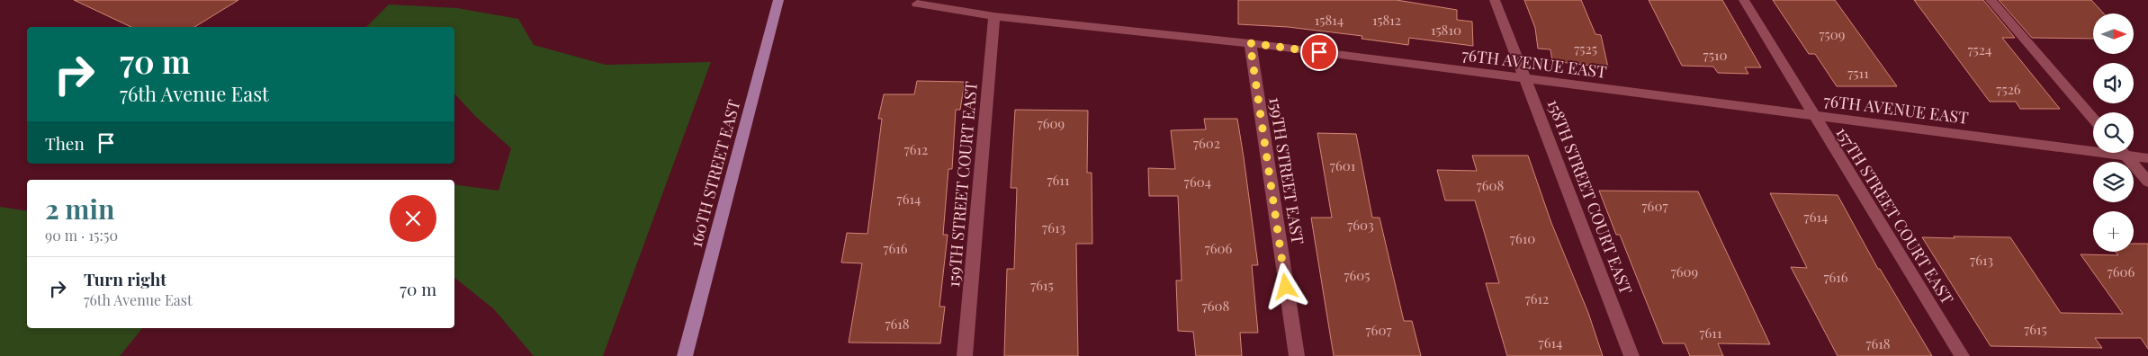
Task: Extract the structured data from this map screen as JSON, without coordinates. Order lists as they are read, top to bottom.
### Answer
{
  "streets": {
    "main road": ["160TH STREET EAST"],
    "street": [
      "76TH AVENUE EAST",
      "159TH STREET EAST",
      "159TH STREET COURT EAST",
      "158TH STREET COURT EAST",
      "157TH STREET COURT EAST"
    ]
  },
  "crossings": [
    ["76TH AVENUE EAST", "159TH STREET EAST"],
    ["76TH AVENUE EAST", "159TH STREET COURT EAST"],
    ["76TH AVENUE EAST", "158TH STREET COURT EAST"],
    ["76TH AVENUE EAST", "157TH STREET COURT EAST"]
  ],
  "house_numbers": [
    "15814",
    "15812",
    "15810",
    "7509",
    "7525",
    "7524",
    "7510",
    "7511",
    "7526",
    "7609",
    "7602",
    "7612",
    "7601",
    "7611",
    "7604",
    "7608",
    "7614",
    "7607",
    "7614",
    "7603",
    "7613",
    "7610",
    "7616",
    "7606",
    "7613",
    "7609",
    "7606",
    "7605",
    "7616",
    "7615",
    "7612",
    "7608",
    "7618",
    "7615",
    "7607",
    "7611",
    "7614",
    "7618"
  ],
  "north": "right",
  "page": {
    "map_buttons": "+",
    "turn": ["70 m", "76th Avenue East"],
    "then": "Then",
    "heading": ["2 min", "90 m · 15:50"],
    "list": [
      {
        "name": "Turn right",
        "note": "76th Avenue East",
        "value": "70 m"
      }
    ]
  }
}
